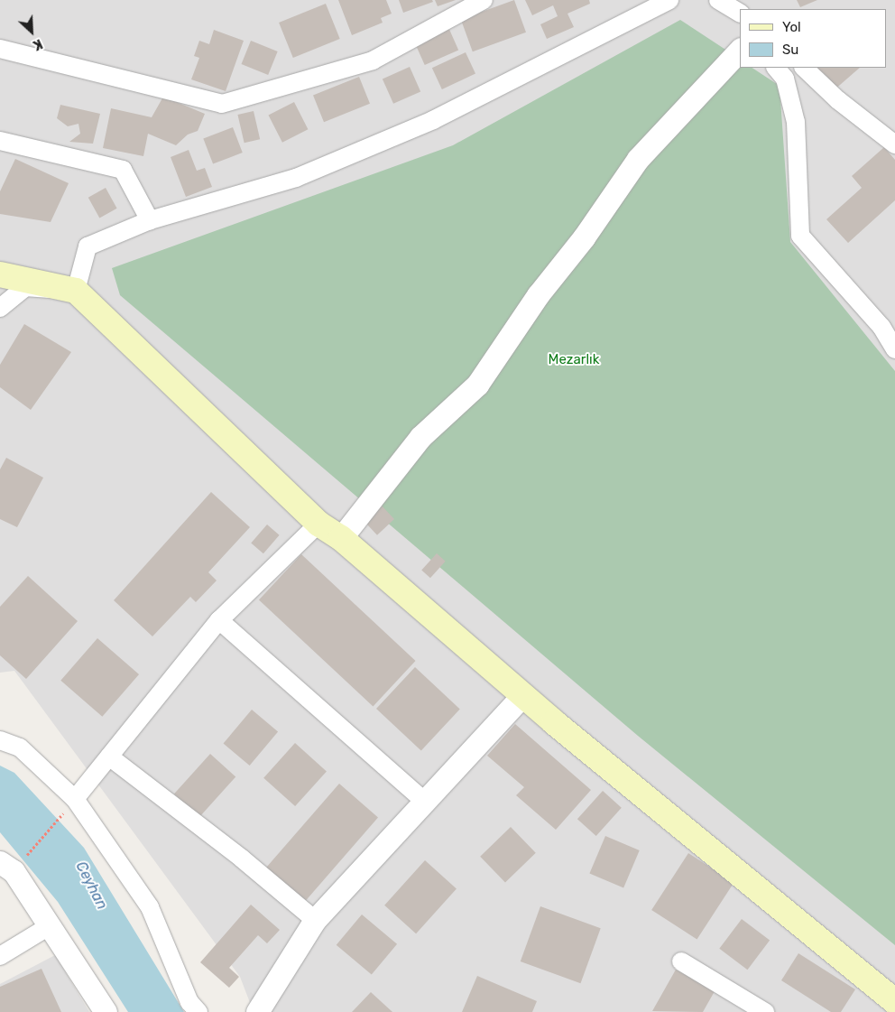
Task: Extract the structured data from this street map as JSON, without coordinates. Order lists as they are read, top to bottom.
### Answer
{
  "water": ["Ceyhan"],
  "parks": ["Mezarlık"],
  "legend": ["Yol", "Su"],
  "north": "bottom right"
}
